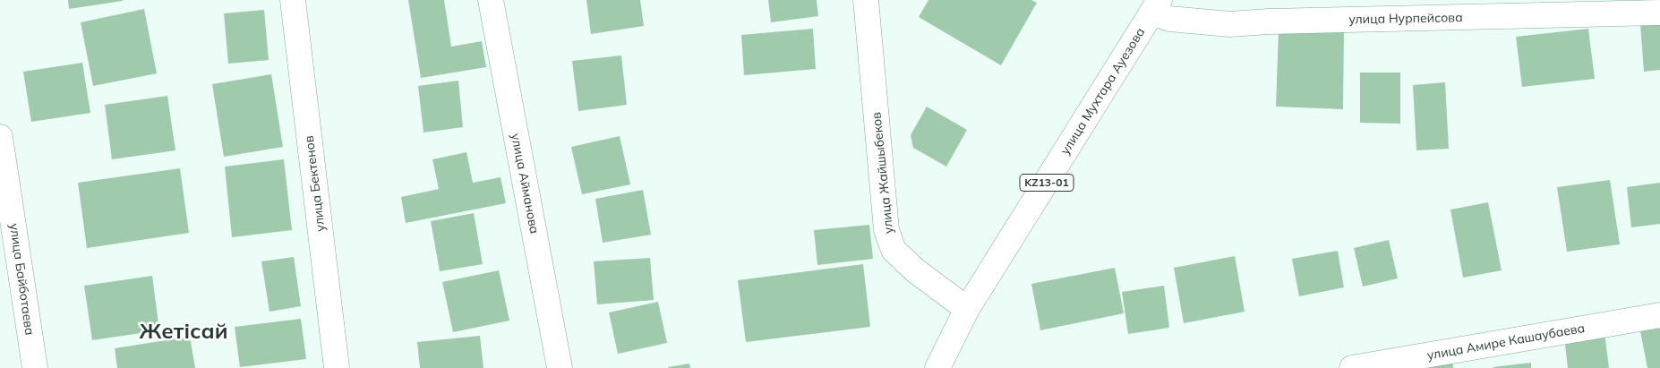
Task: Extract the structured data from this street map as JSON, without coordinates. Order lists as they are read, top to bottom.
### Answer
{
  "streets": {
    "street": [
      "улица Нурпейсова",
      "улица Мухтара Ауезова",
      "улица Жайшыбеков",
      "KZ13-01",
      "улица Бектенов",
      "улица Айманова",
      "улица Байботаева",
      "улица Амире Кашаубаева"
    ]
  },
  "crossings": [
    ["улица Нурпейсова", "улица Мухтара Ауезова"],
    ["улица Мухтара Ауезова", "улица Жайшыбеков"]
  ],
  "districts": ["Жетісай"]
}
